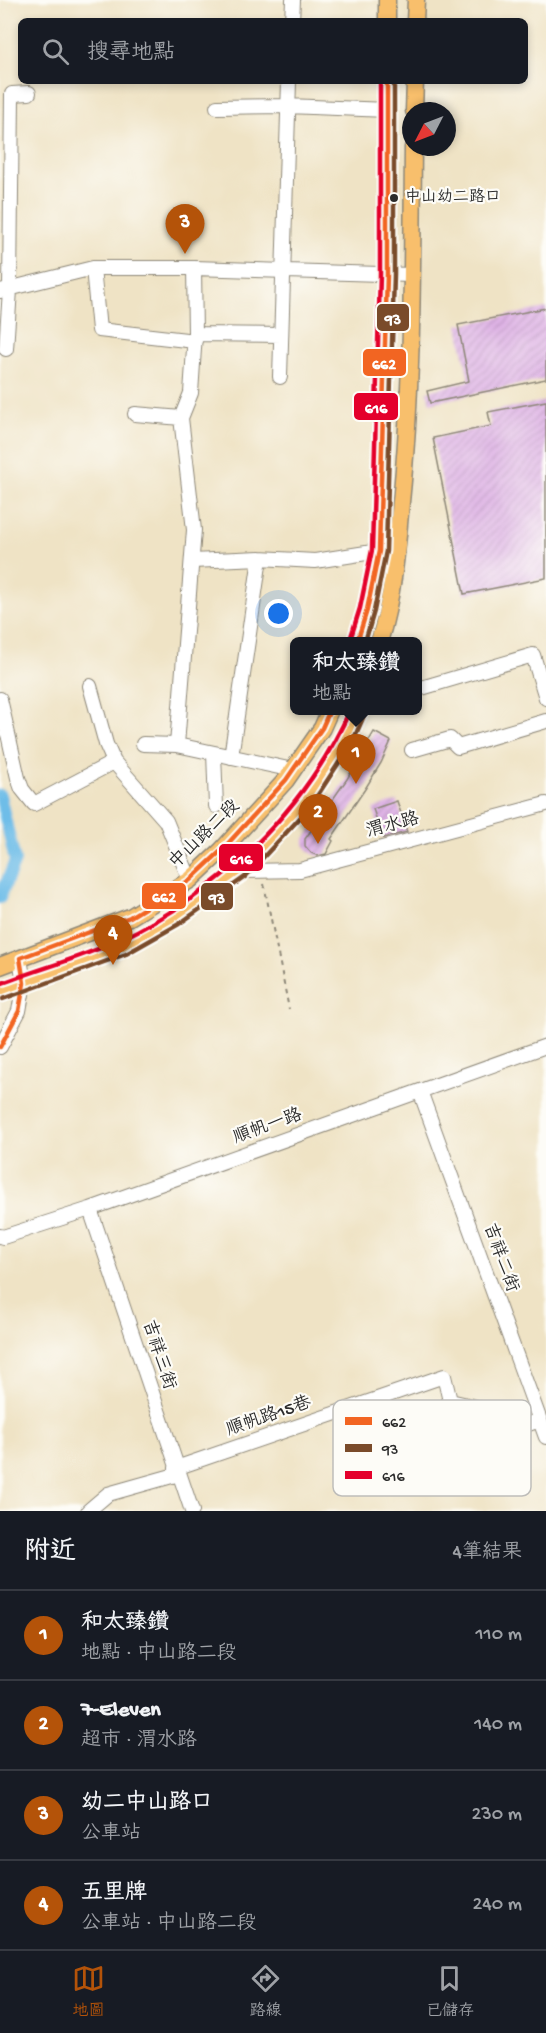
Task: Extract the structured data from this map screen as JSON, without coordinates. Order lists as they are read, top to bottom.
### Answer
{
  "streets": {
    "main road": ["中山路二段"],
    "street": [
      "渭水路",
      "順帆一路",
      "吉祥二街",
      "吉祥三街",
      "順帆路15巷"
    ]
  },
  "crossings": [
    ["順帆一路", "吉祥二街"],
    ["順帆一路", "吉祥三街"],
    ["吉祥二街", "順帆路15巷"],
    ["吉祥三街", "順帆路15巷"]
  ],
  "places": ["中山幼二路口"],
  "lines": ["transit line 662", "transit line 93", "transit line 616"],
  "legend": ["662", "93", "616"],
  "north": "bottom left",
  "page": {
    "search": "搜尋地點",
    "pins": [
      "3",
      "1",
      "2",
      "4"
    ],
    "popup": ["和太臻鑽", "地點"],
    "heading": ["附近", "4筆結果"],
    "list": [
      {
        "mark": "1",
        "name": "和太臻鑽",
        "note": "地點 · 中山路二段",
        "value": "110 m"
      },
      {
        "mark": "2",
        "name": "7-Eleven",
        "note": "超市 · 渭水路",
        "value": "140 m"
      },
      {
        "mark": "3",
        "name": "幼二中山路口",
        "note": "公車站",
        "value": "230 m"
      },
      {
        "mark": "4",
        "name": "五里牌",
        "note": "公車站 · 中山路二段",
        "value": "240 m"
      }
    ],
    "nav": ["地圖", "路線", "已儲存"]
  }
}
